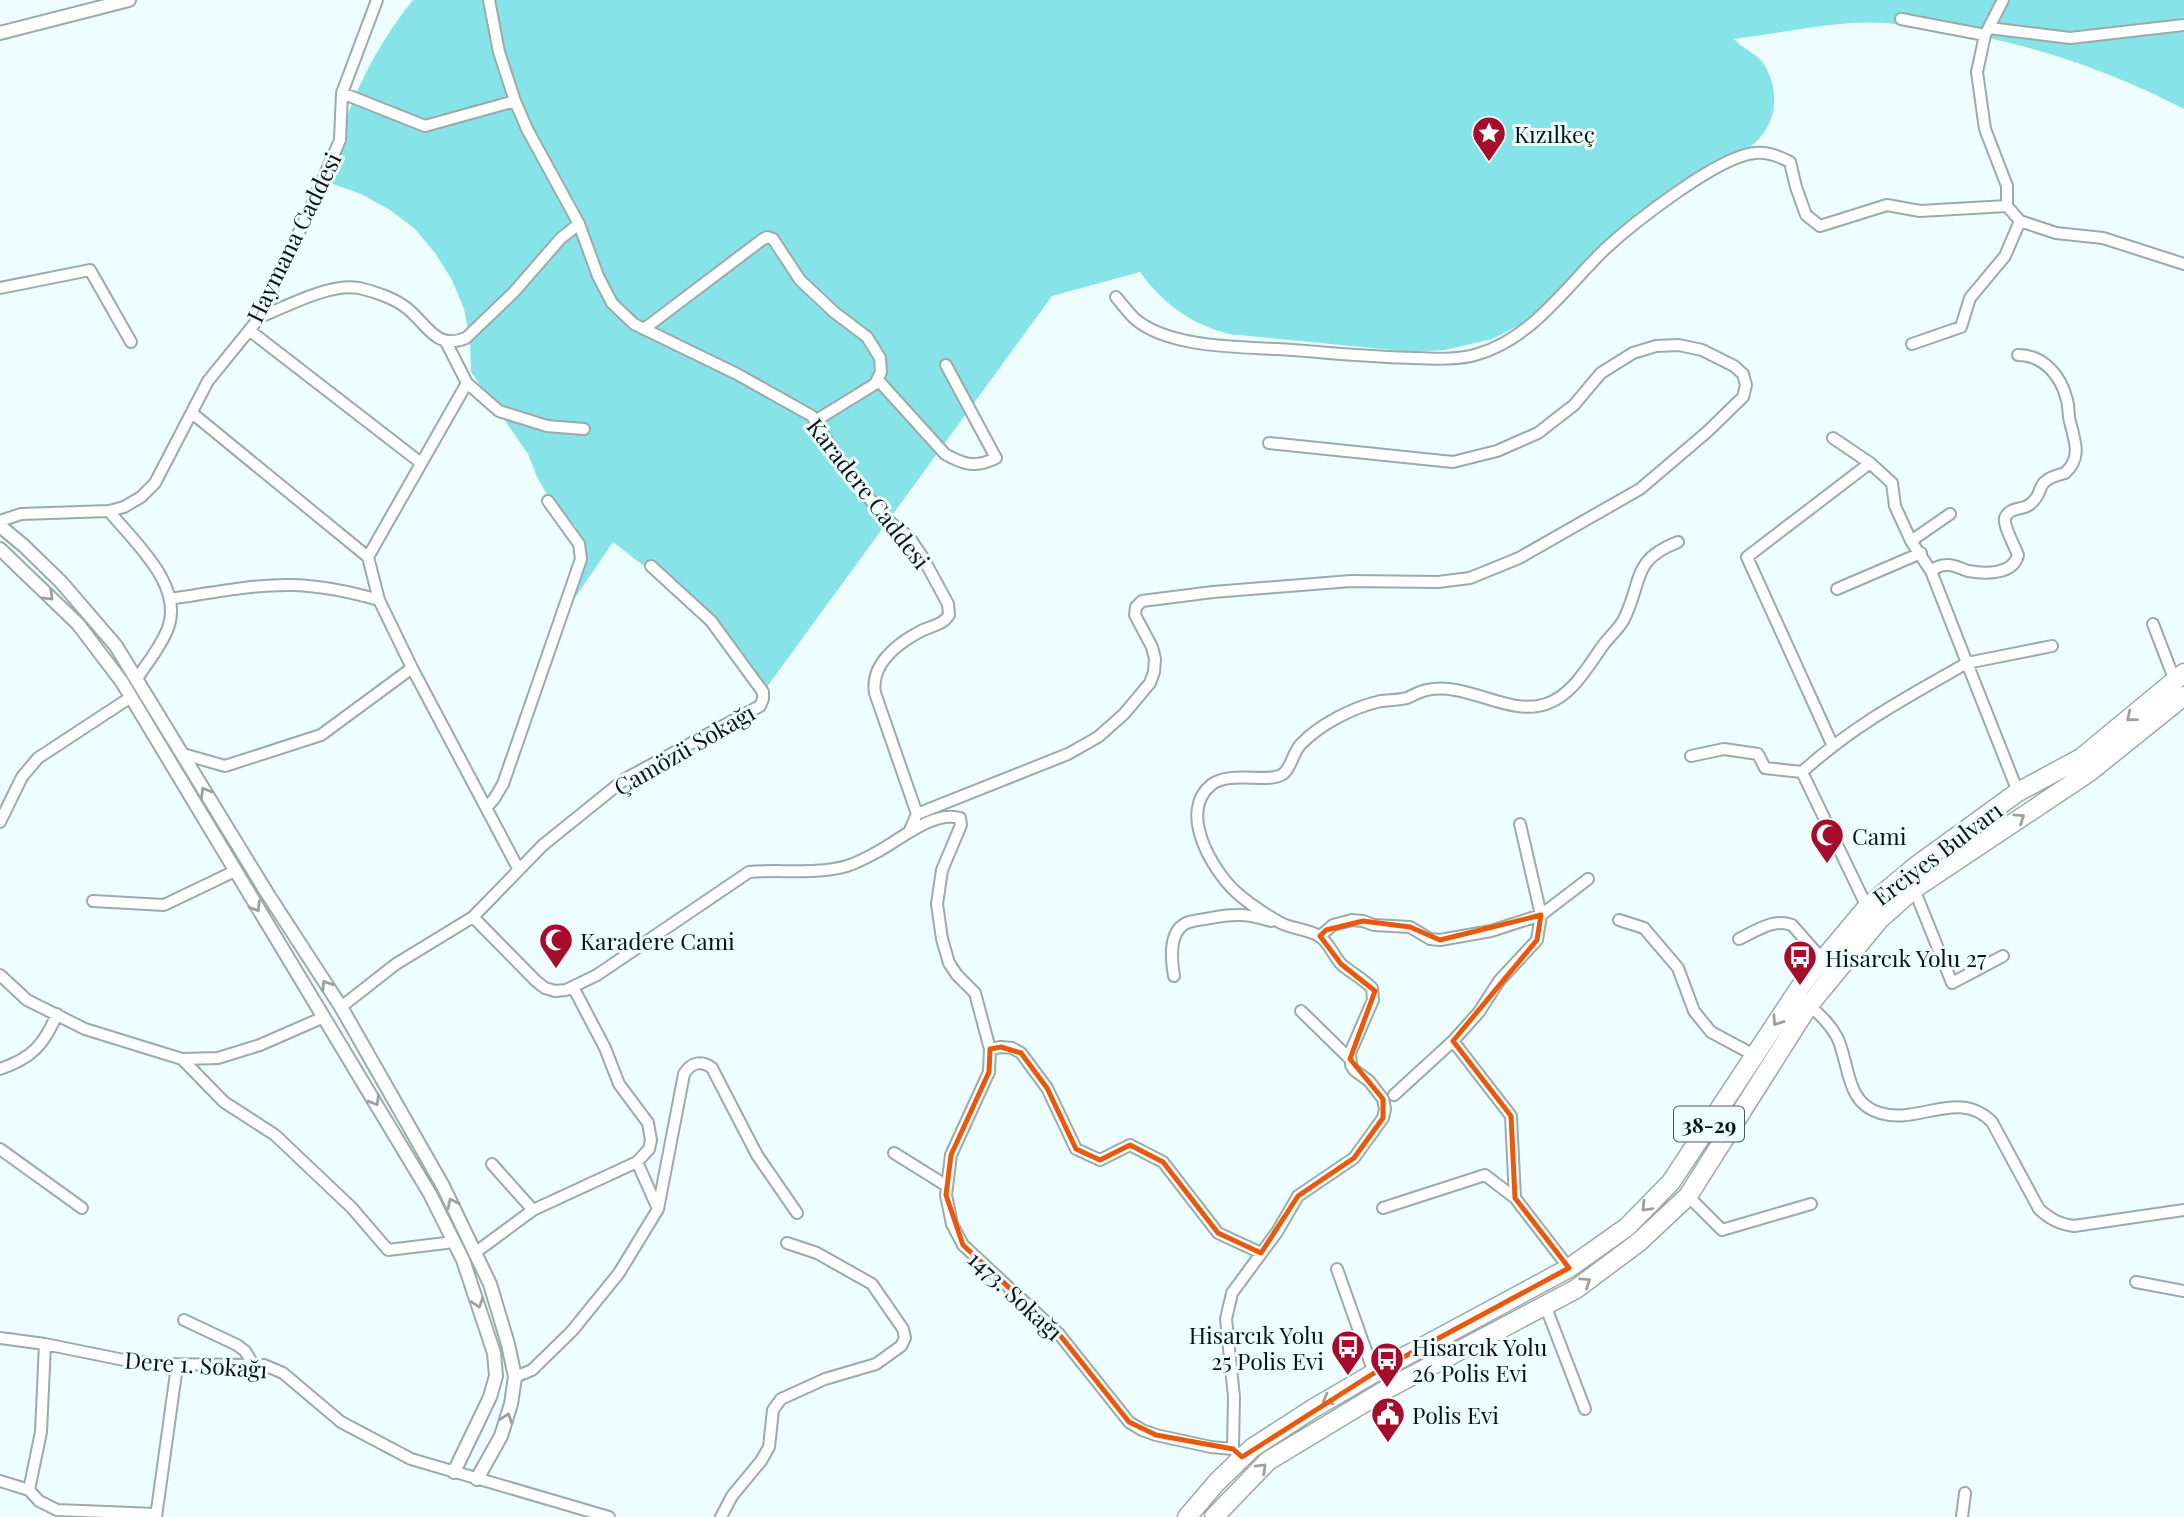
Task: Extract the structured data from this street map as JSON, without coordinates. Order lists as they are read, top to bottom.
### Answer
{
  "streets": {
    "highway": ["Erciyes Bulvarı", "38-29"],
    "street": [
      "Haymana Caddesi",
      "Karadere Caddesi",
      "Çamözü Sokağı",
      "1473. Sokağı",
      "Dere 1. Sokağı"
    ]
  },
  "crossings": [
    ["Erciyes Bulvarı", "1473. Sokağı"]
  ],
  "places": {
    "place": ["Kızılkeç"],
    "mosque": ["Cami", "Karadere Cami"],
    "bus stop": ["Hisarcık Yolu 27", "Hisarcık Yolu 25 Polis Evi", "Hisarcık Yolu 26 Polis Evi"],
    "public building": ["Polis Evi"]
  }
}
